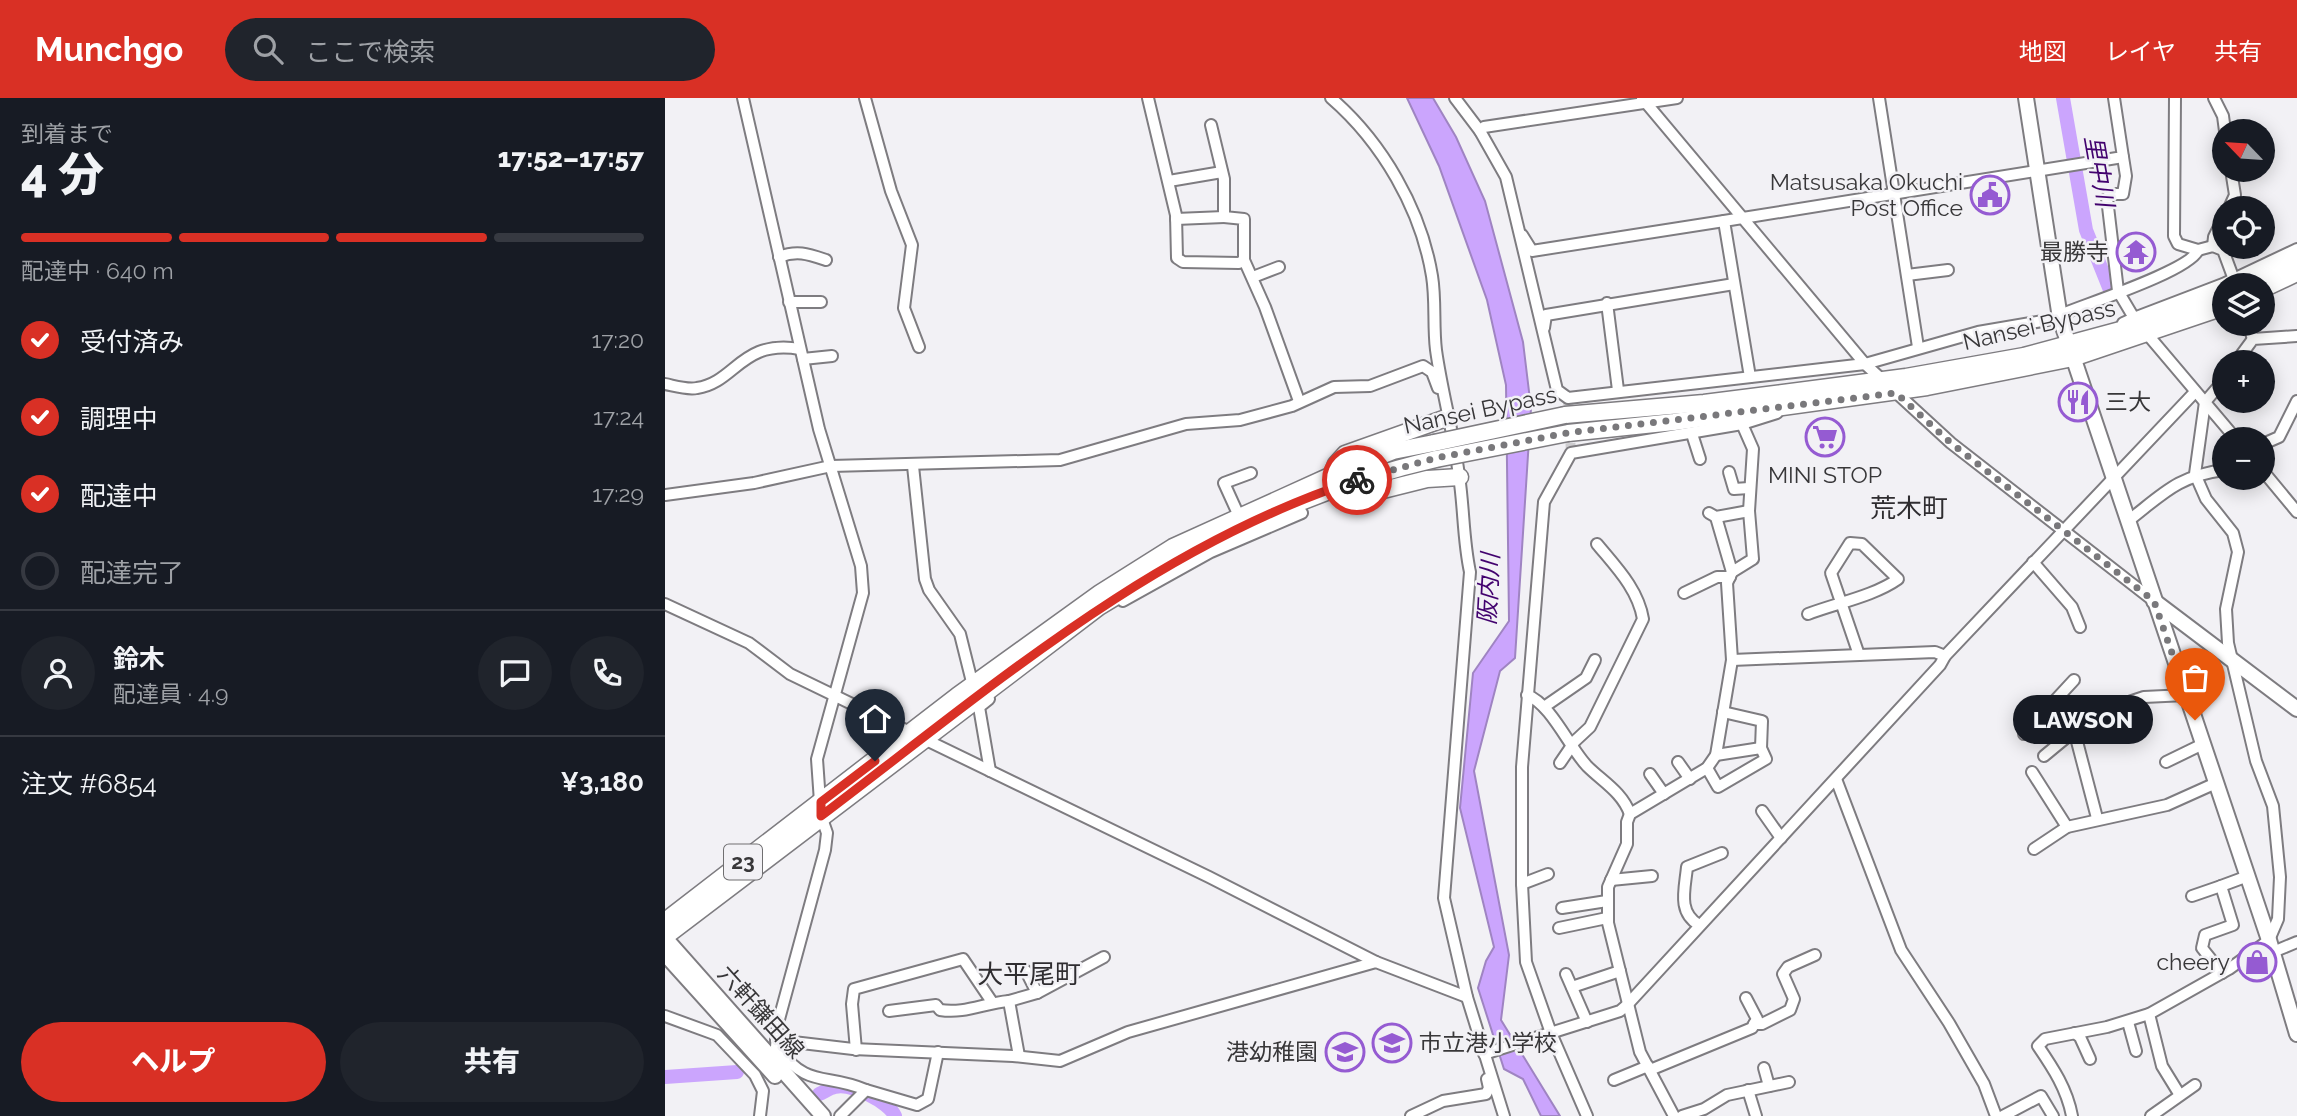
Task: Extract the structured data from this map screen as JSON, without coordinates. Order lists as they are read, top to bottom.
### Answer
{
  "streets": {
    "highway": ["Nansei Bypass", "23"],
    "main road": ["六軒鎌田線"]
  },
  "crossings": [
    ["Nansei Bypass", "六軒鎌田線"]
  ],
  "districts": ["荒木町", "大平尾町"],
  "water": ["里中川", "阪内川"],
  "places": {
    "public building": ["Matsusaka Okuchi Post Office"],
    "temple": ["最勝寺"],
    "restaurant": ["三大"],
    "supermarket": ["MINI STOP"],
    "other": ["LAWSON"],
    "shop": ["cheery"],
    "school or university": ["市立港小学校", "港幼稚園"]
  },
  "north": "top left",
  "page": {
    "header": "Munchgo",
    "search": "ここで検索",
    "nav": ["地図", "レイヤ", "共有"],
    "heading": ["4 分", "到着まで", "17:52–17:57"],
    "panel": [
      "鈴木",
      "配達員 · 4.9",
      "注文 #6854",
      "¥3,180"
    ],
    "map_buttons": ["+", "−"],
    "bar": "配達中 · 640 m",
    "list": [
      ["受付済み", "17:20"],
      ["調理中", "17:24"],
      ["配達中", "17:29"],
      "配達完了"
    ],
    "bubble": "LAWSON",
    "buttons": ["ヘルプ", "共有"]
  }
}
